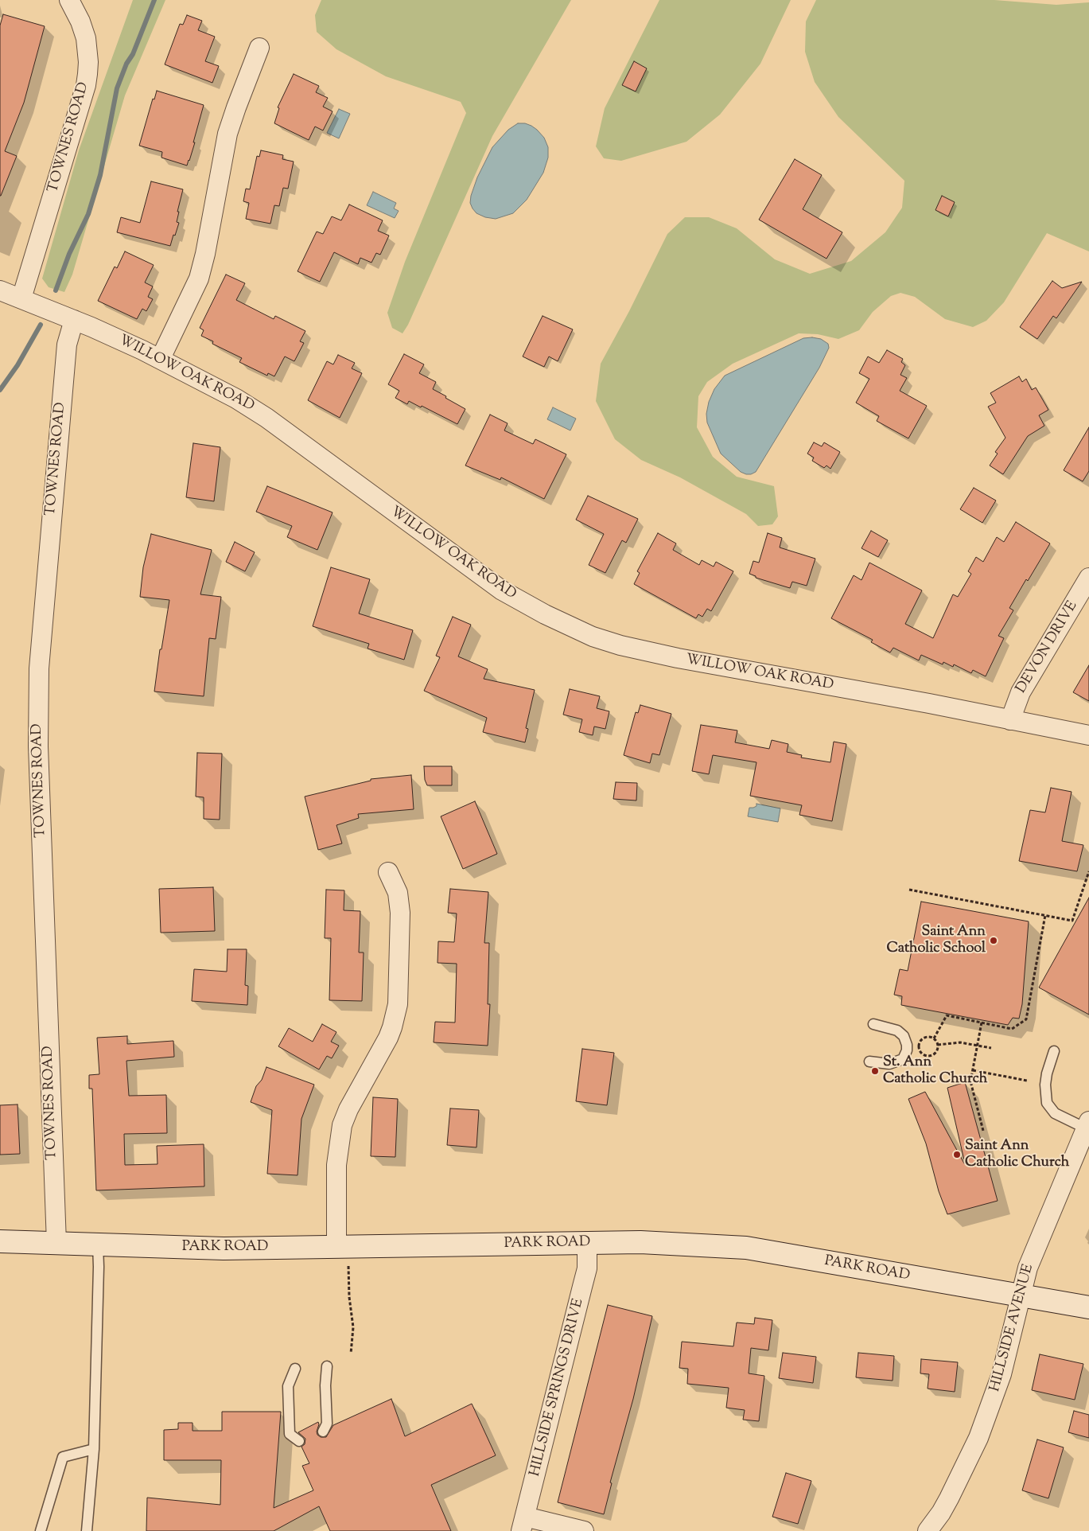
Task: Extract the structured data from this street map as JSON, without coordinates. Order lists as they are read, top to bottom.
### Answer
{
  "streets": {
    "main road": ["PARK ROAD"],
    "street": [
      "TOWNES ROAD",
      "WILLOW OAK ROAD",
      "DEVON DRIVE",
      "HILLSIDE AVENUE",
      "HILLSIDE SPRINGS DRIVE"
    ]
  },
  "crossings": [
    ["TOWNES ROAD", "WILLOW OAK ROAD"],
    ["TOWNES ROAD", "PARK ROAD"],
    ["WILLOW OAK ROAD", "DEVON DRIVE"],
    ["PARK ROAD", "HILLSIDE AVENUE"],
    ["PARK ROAD", "HILLSIDE SPRINGS DRIVE"]
  ],
  "places": ["Saint Ann Catholic School", "St. Ann Catholic Church", "Saint Ann Catholic Church"]
}
